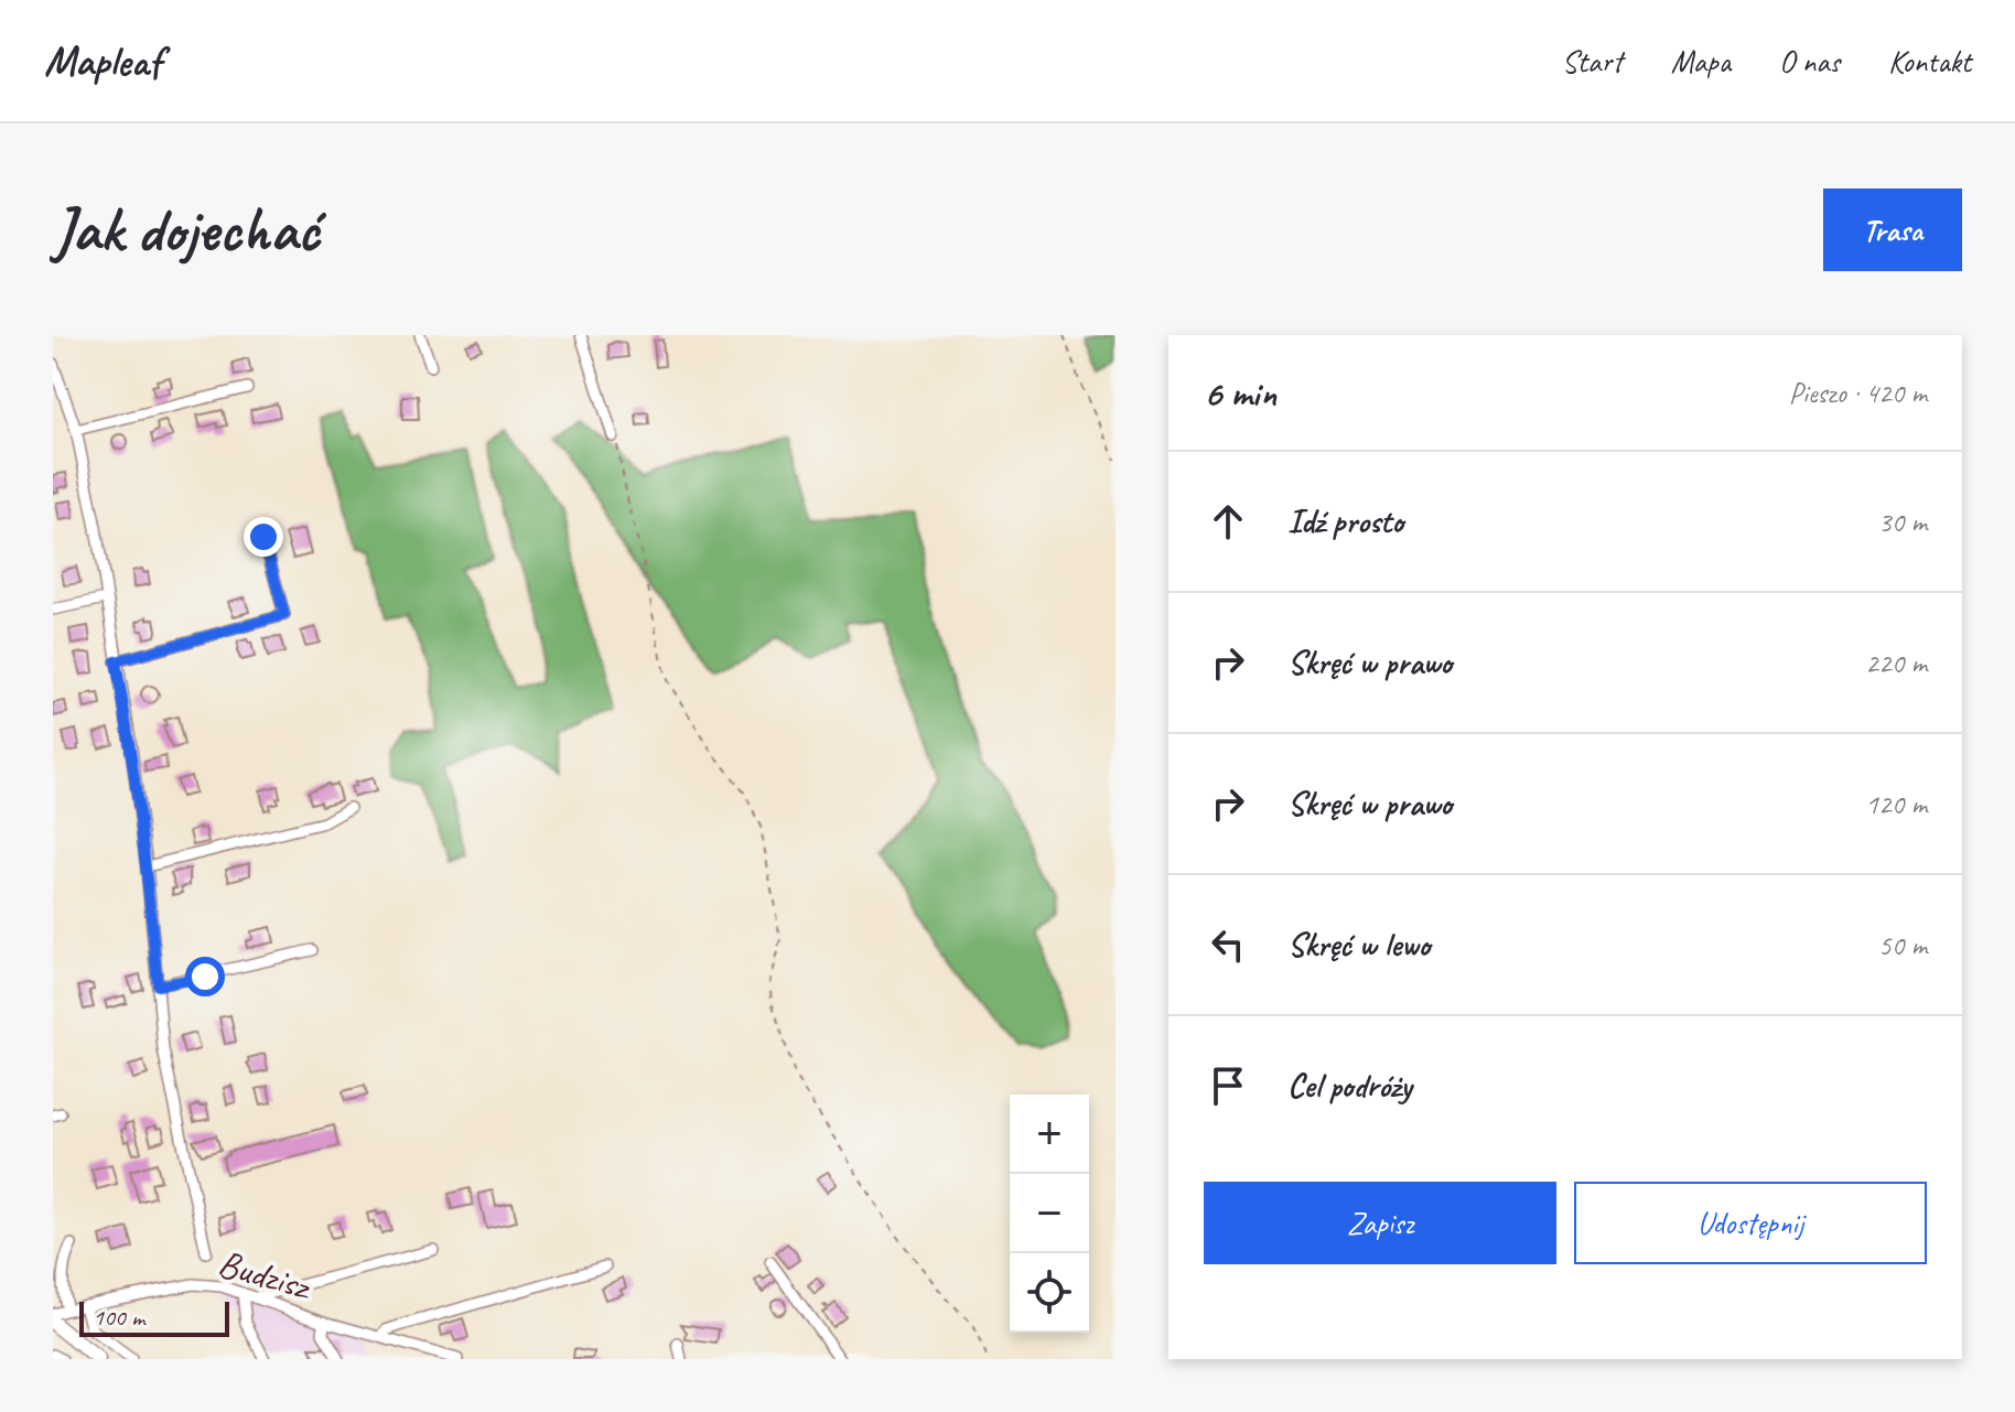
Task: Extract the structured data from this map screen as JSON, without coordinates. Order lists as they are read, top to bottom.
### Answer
{
  "streets": {
    "street": ["Budzisz"]
  },
  "scale_bar": "100 m",
  "page": {
    "header": "Mapleaf",
    "nav": [
      "Start",
      "Mapa",
      "O nas",
      "Kontakt"
    ],
    "buttons": [
      "Trasa",
      ["Zapisz", "Udostępnij"]
    ],
    "title": "Jak dojechać",
    "heading": ["6 min", "Pieszo · 420 m"],
    "list": [
      ["Idź prosto", "30 m"],
      ["Skręć w prawo", "220 m"],
      ["Skręć w prawo", "120 m"],
      ["Skręć w lewo", "50 m"],
      "Cel podróży"
    ],
    "map_buttons": ["+", "−"],
    "scale": "100 m"
  }
}
